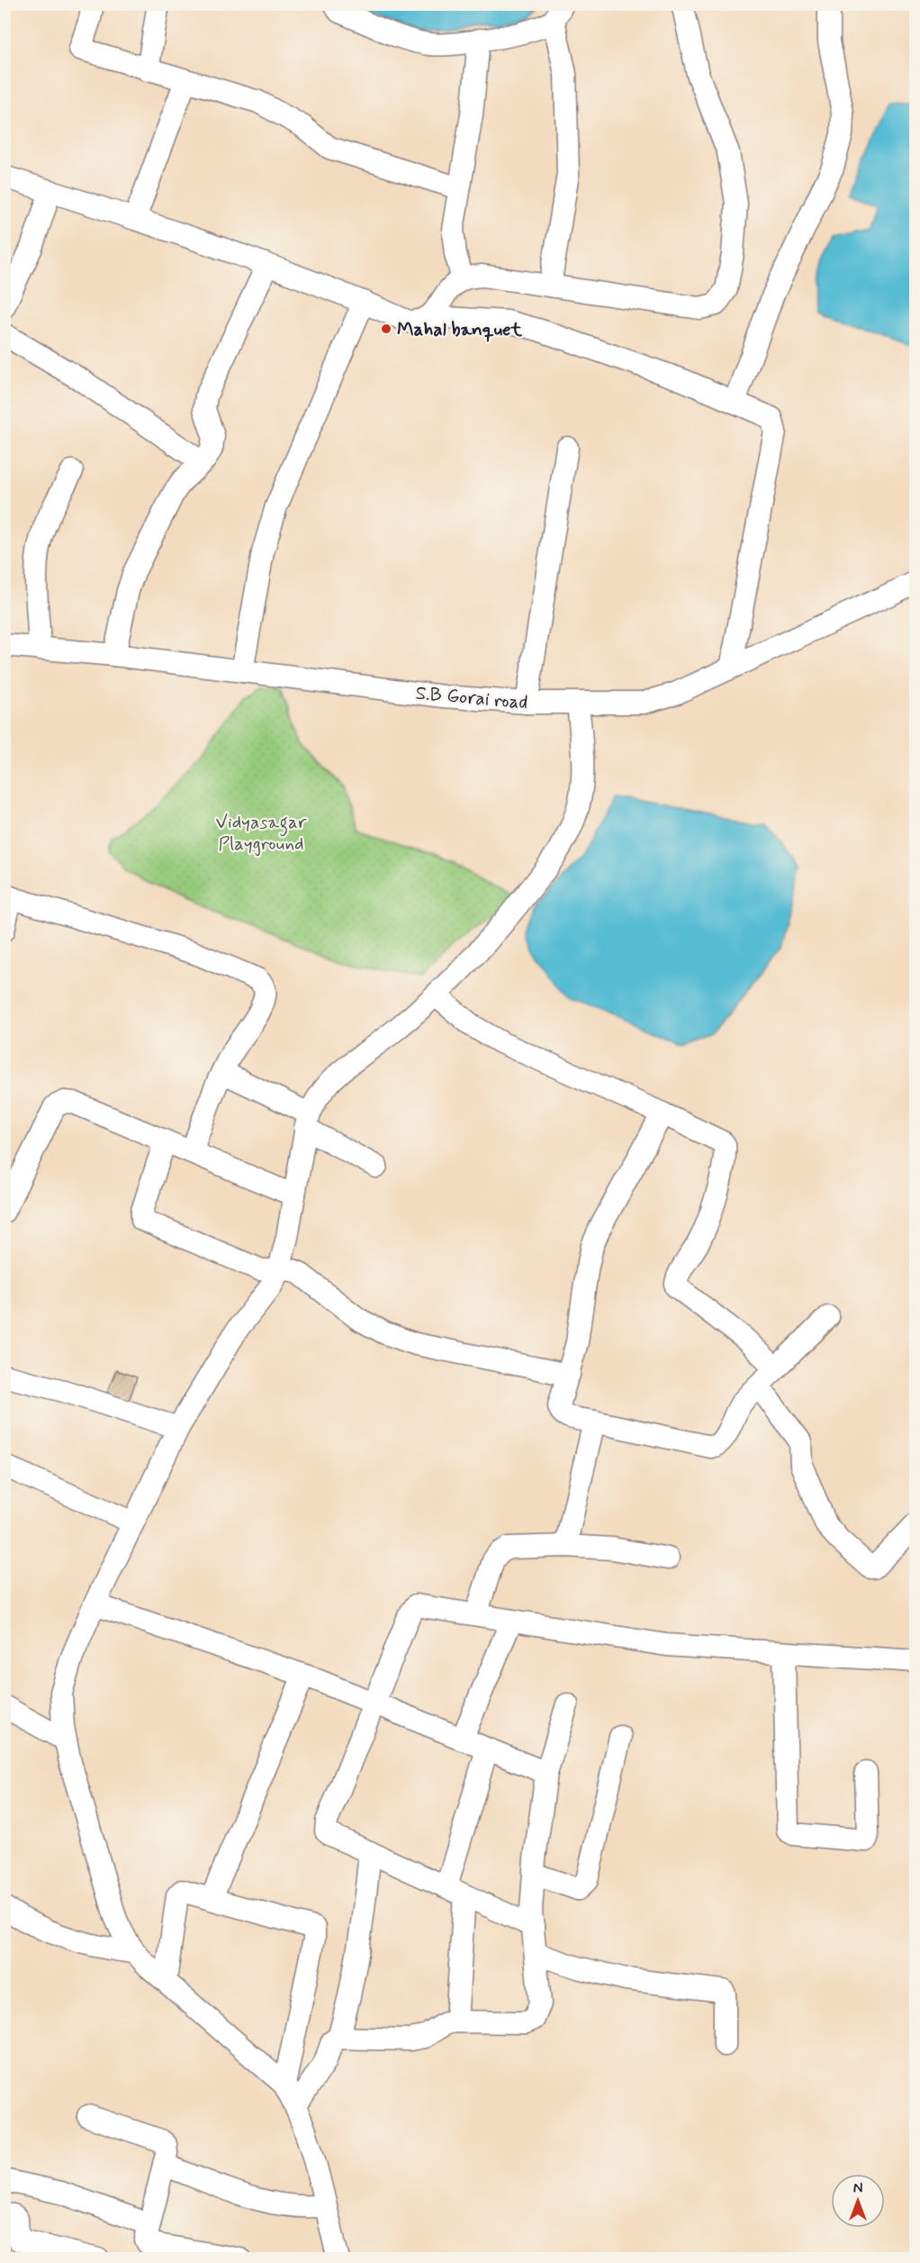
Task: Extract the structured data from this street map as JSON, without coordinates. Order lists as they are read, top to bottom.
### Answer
{
  "streets": {
    "street": ["S.B Gorai road"]
  },
  "parks": ["Vidyasagar Playground"],
  "places": ["Mahal banquet"],
  "north": "top"
}
